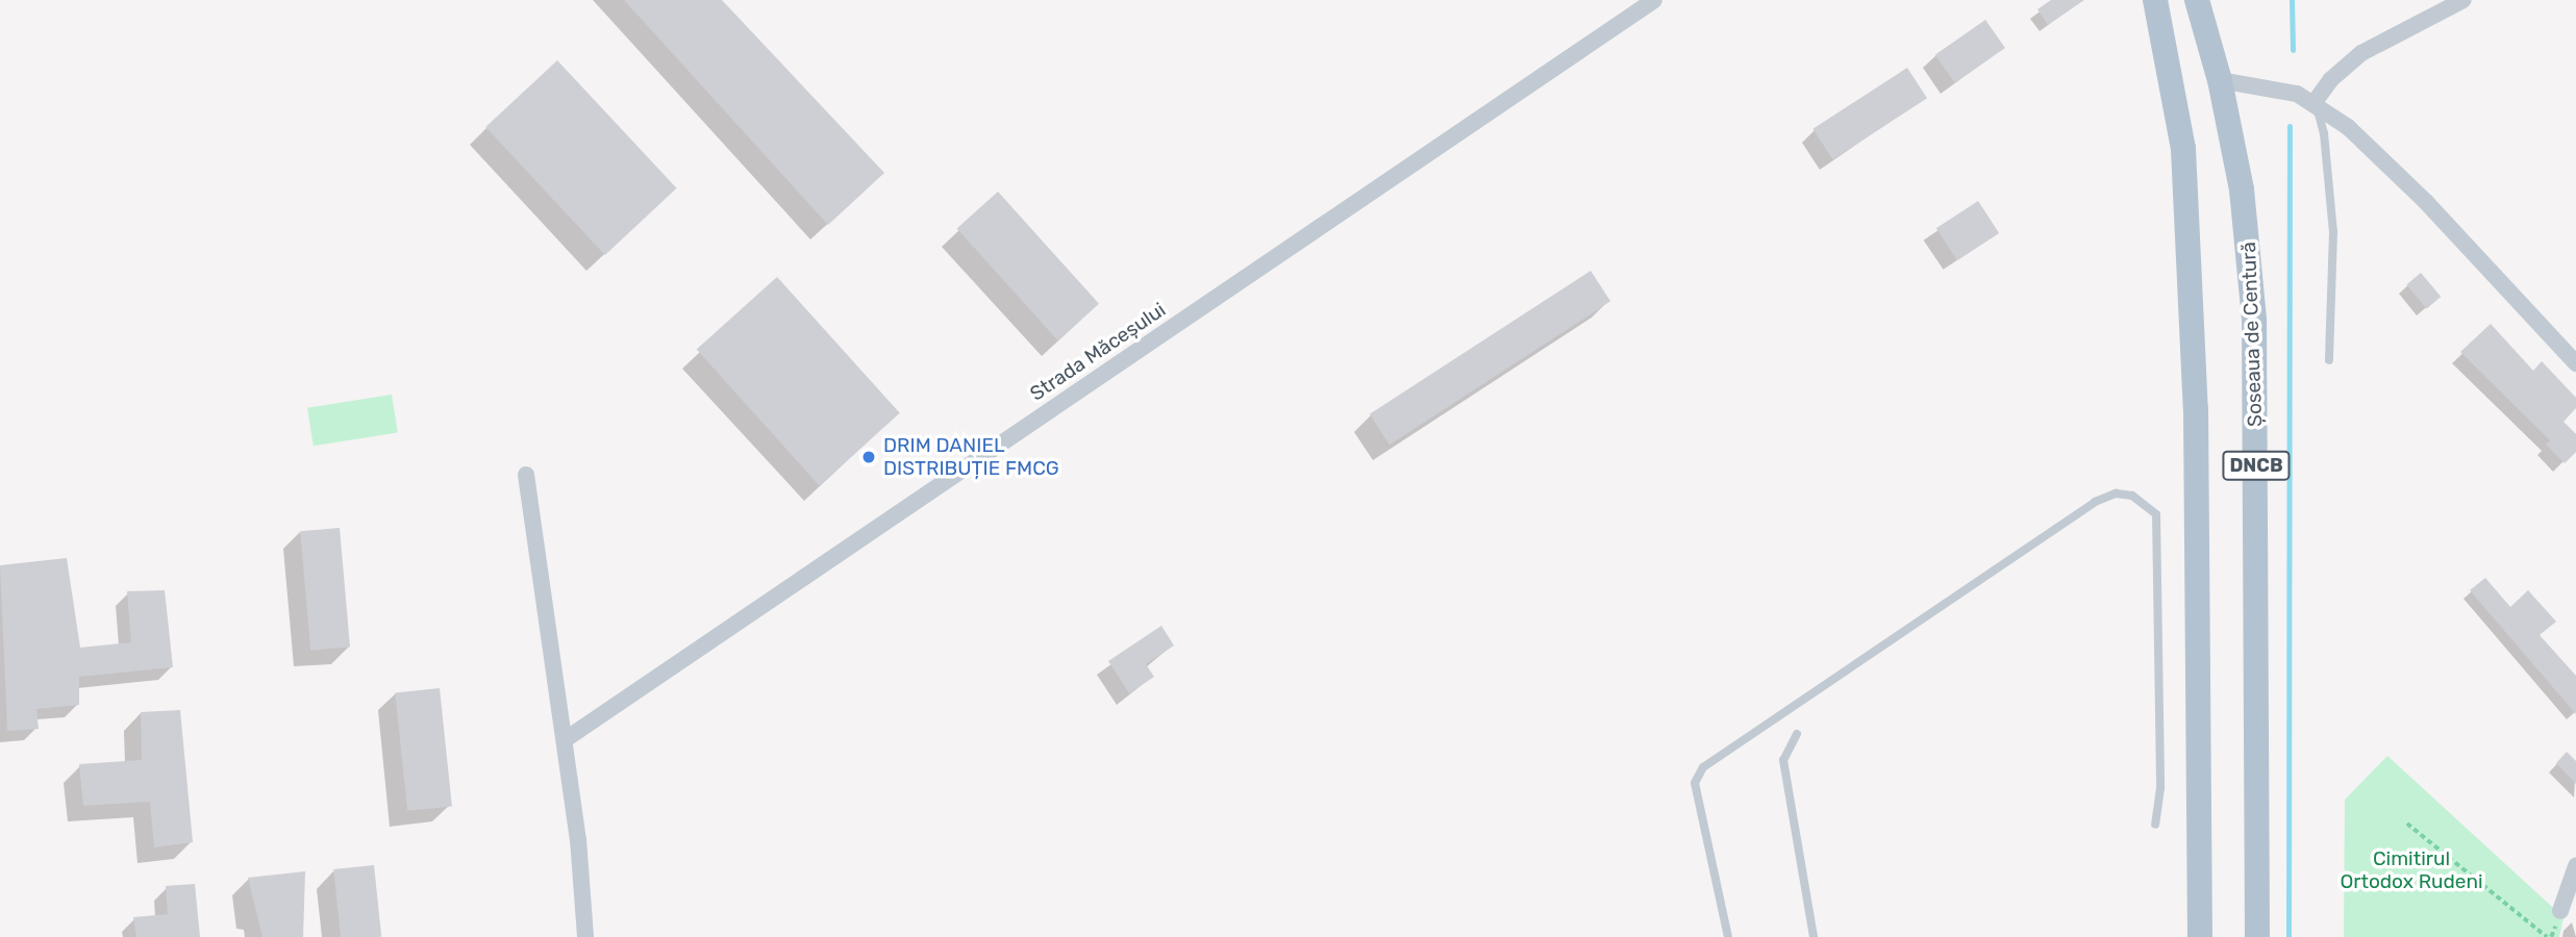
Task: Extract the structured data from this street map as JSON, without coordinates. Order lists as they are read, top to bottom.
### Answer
{
  "streets": {
    "main road": ["Șoseaua de Centură", "DNCB"],
    "street": ["Strada Măceșului"]
  },
  "parks": ["Cimitirul Ortodox Rudeni"],
  "places": ["DRIM DANIEL DISTRIBUȚIE FMCG"]
}
